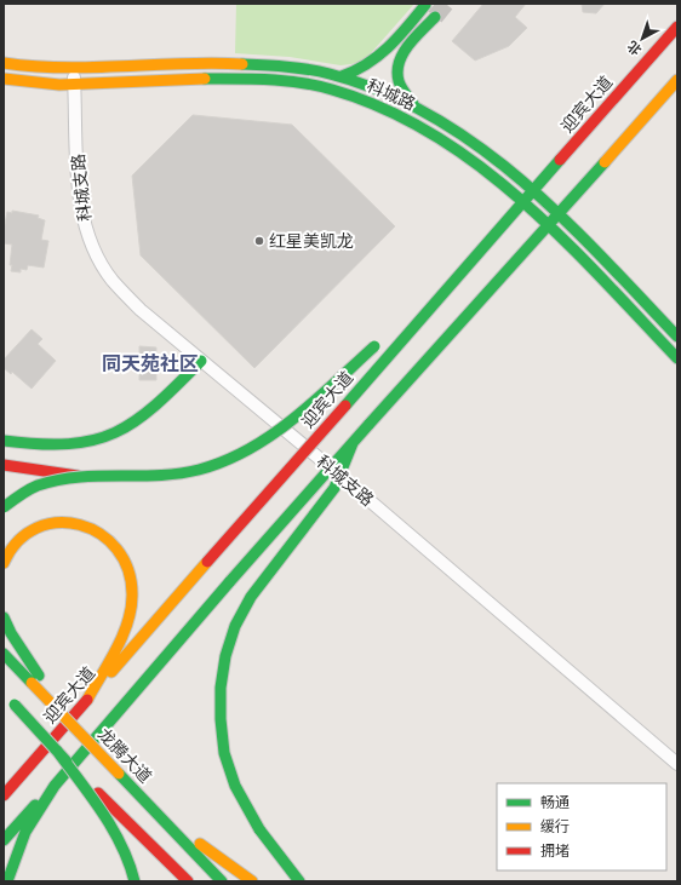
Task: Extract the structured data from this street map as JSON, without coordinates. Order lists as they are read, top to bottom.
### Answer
{
  "streets": {
    "main road": ["科城路", "迎宾大道", "龙腾大道"],
    "street": ["科城支路"]
  },
  "crossings": [
    ["科城路", "迎宾大道"],
    ["科城路", "科城支路"]
  ],
  "districts": ["同天苑社区"],
  "places": ["红星美凯龙"],
  "legend": ["畅通", "缓行", "拥堵"],
  "north": "bottom left"
}
